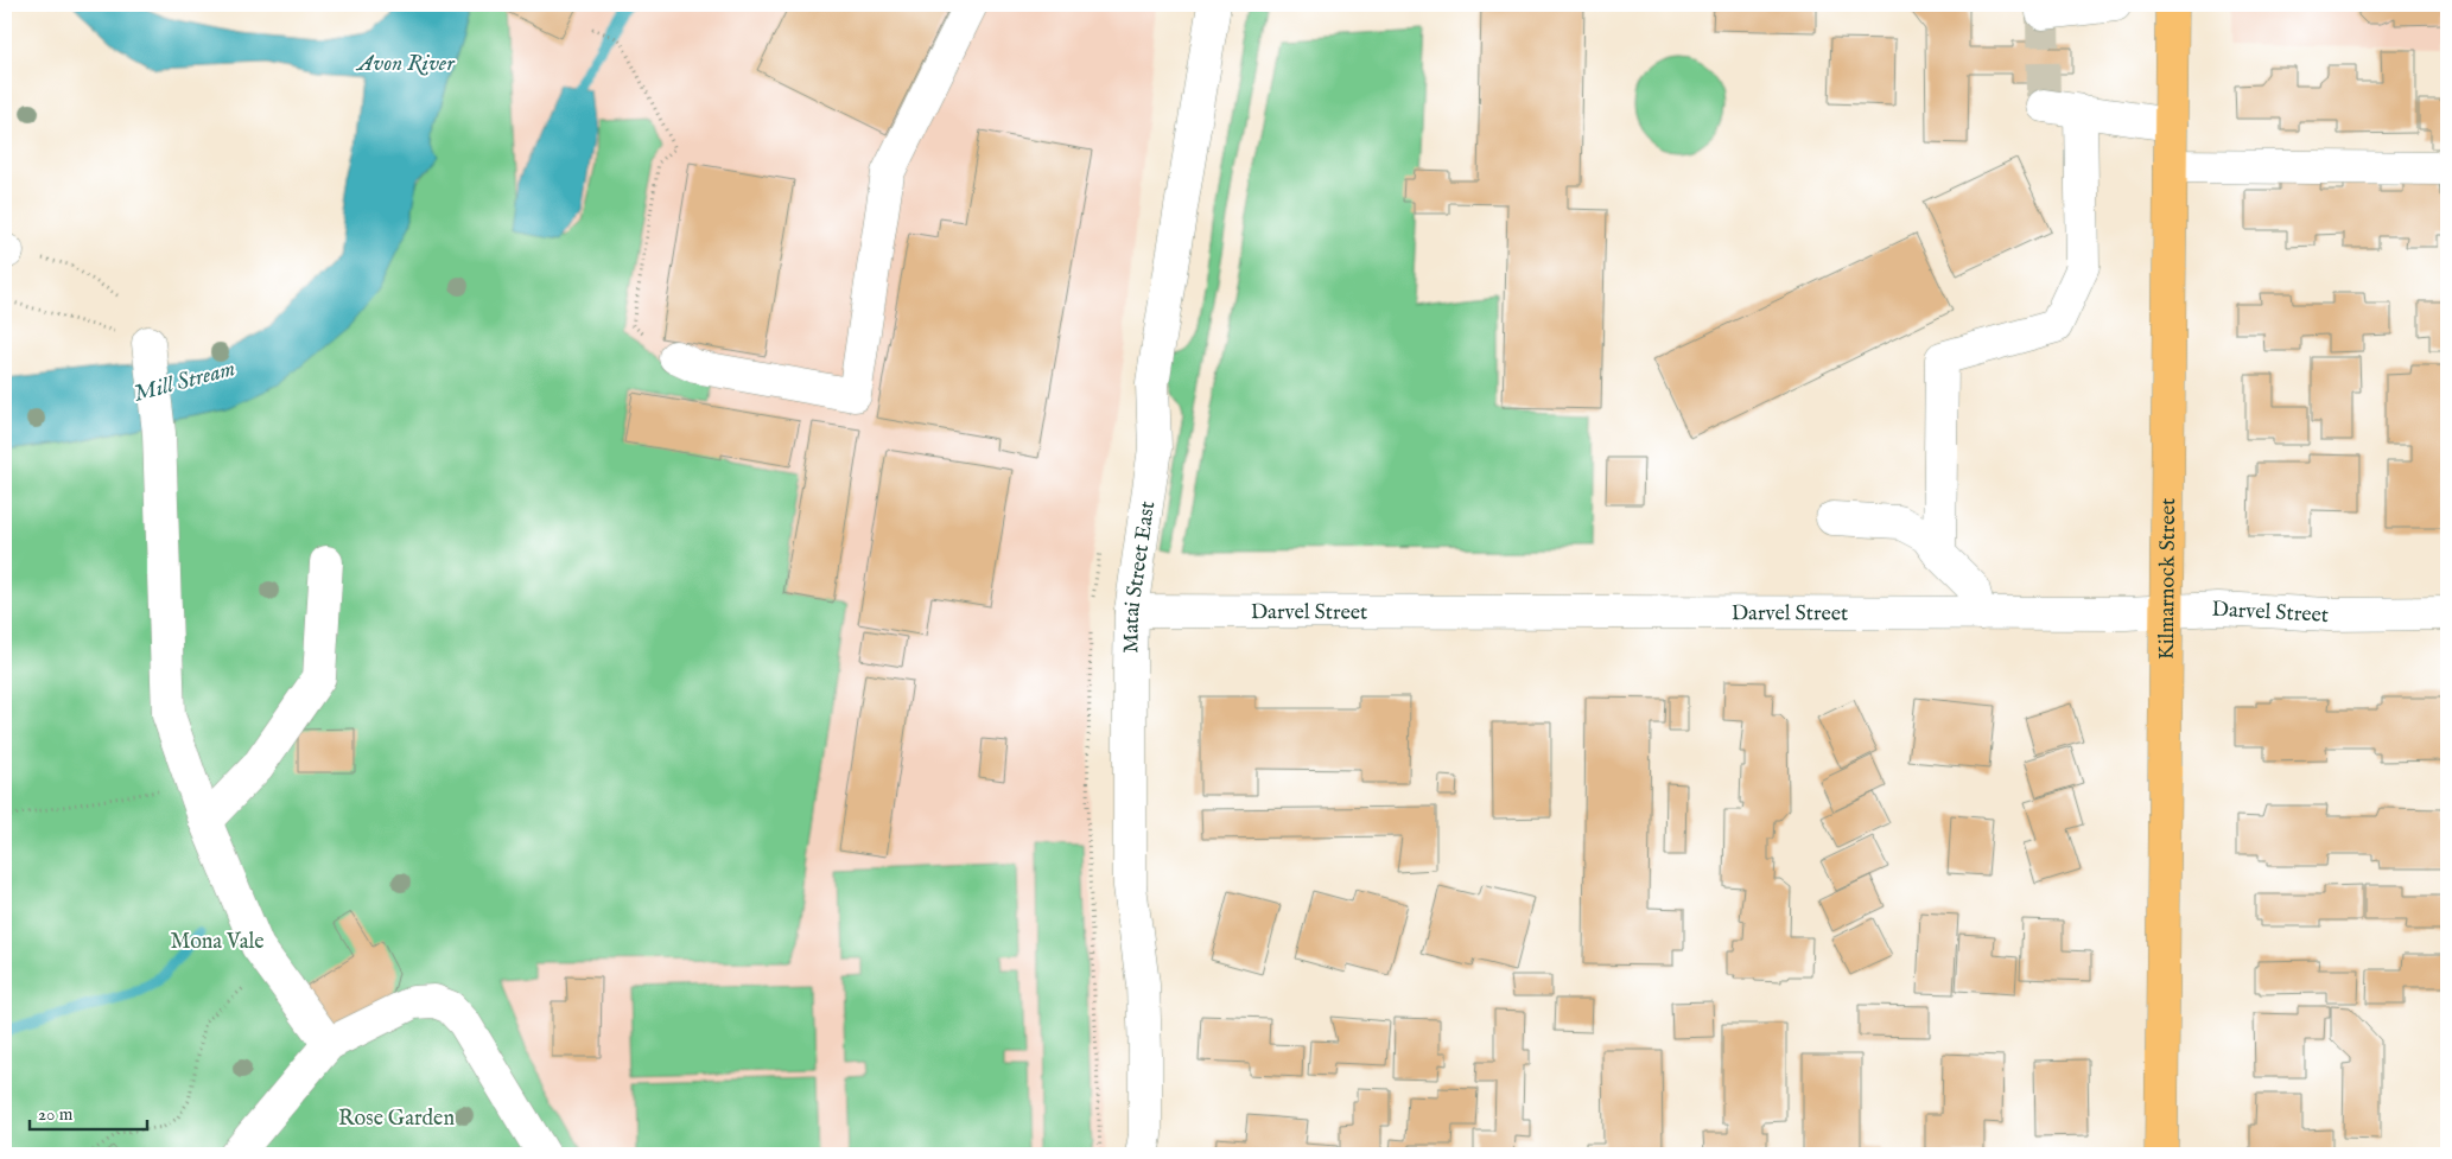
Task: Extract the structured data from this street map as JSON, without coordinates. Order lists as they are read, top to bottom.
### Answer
{
  "streets": {
    "main road": ["Kilmarnock Street"],
    "street": ["Matai Street East", "Darvel Street"]
  },
  "crossings": [
    ["Matai Street East", "Darvel Street"],
    ["Kilmarnock Street", "Darvel Street"]
  ],
  "water": ["Avon River", "Mill Stream"],
  "parks": ["Mona Vale", "Rose Garden"],
  "scale_bar": "20 m"
}
